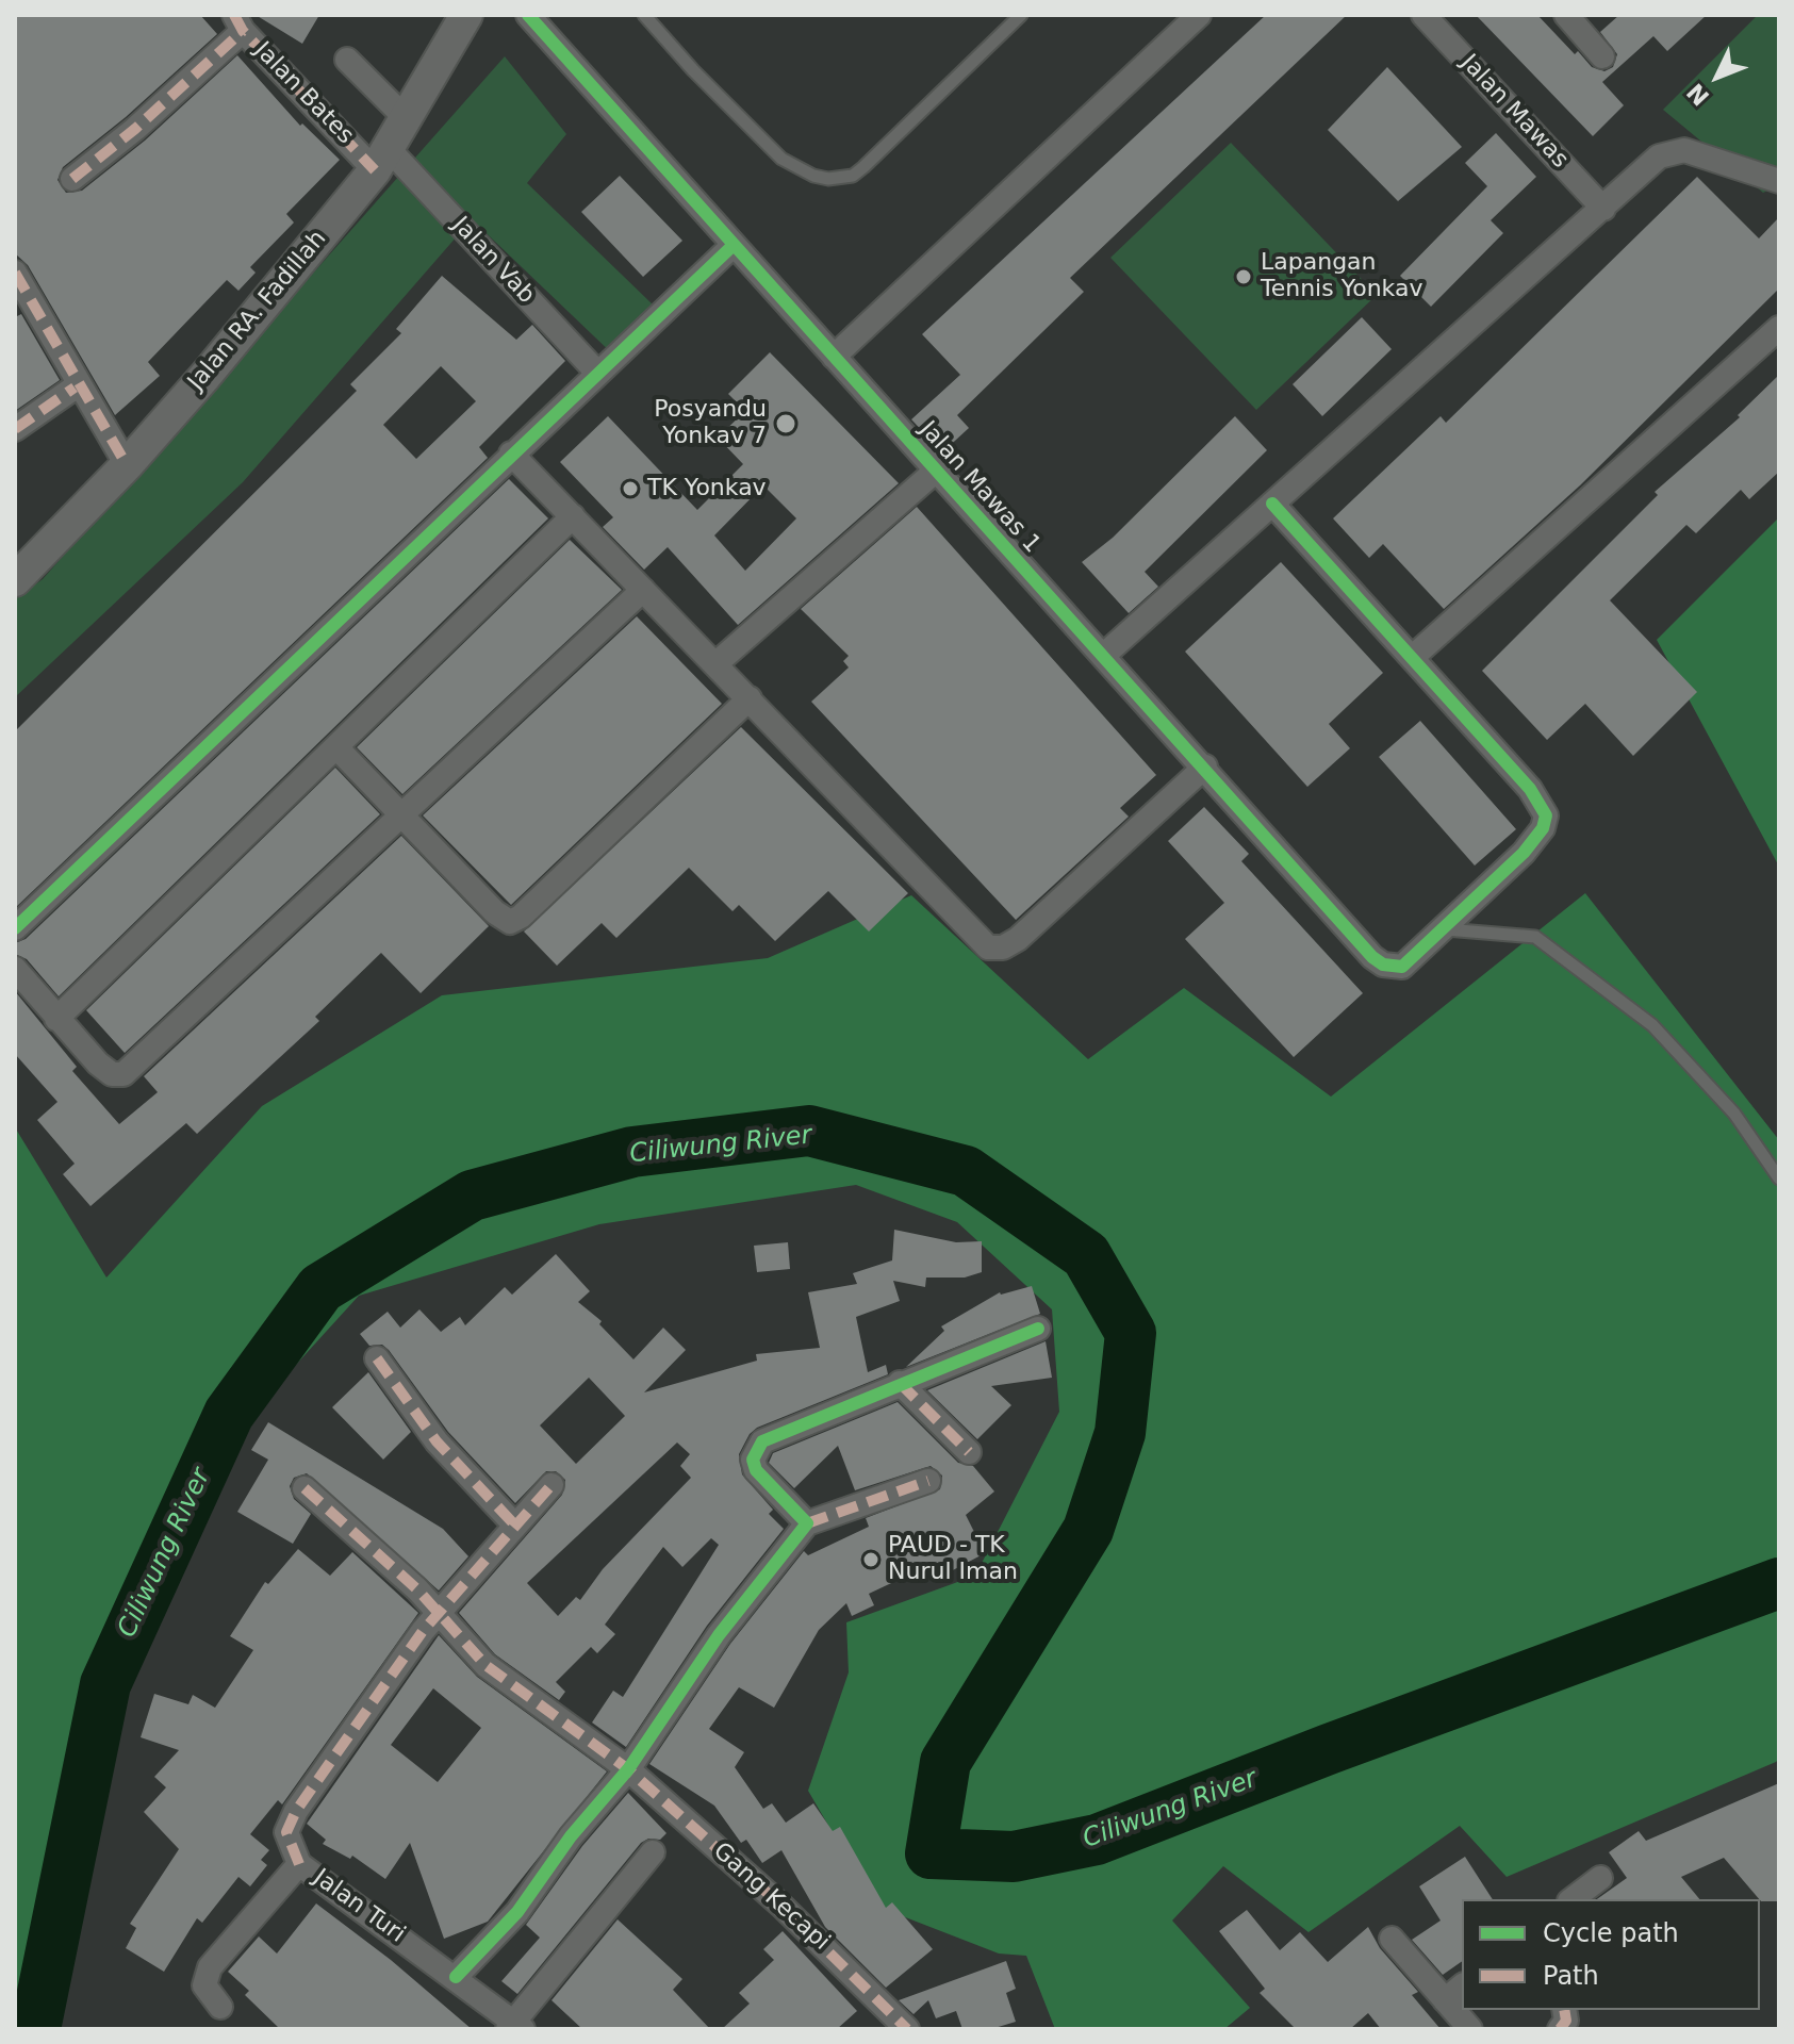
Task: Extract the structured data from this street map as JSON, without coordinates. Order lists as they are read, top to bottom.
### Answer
{
  "streets": {
    "main road": ["Jalan RA. Fadillah"],
    "street": [
      "Jalan Bates",
      "Jalan Mawas",
      "Jalan Vab",
      "Jalan Mawas 1",
      "Gang Kecapi",
      "Jalan Turi"
    ]
  },
  "crossings": [
    ["Jalan Bates", "Jalan Vab"],
    ["Jalan Bates", "Jalan RA. Fadillah"],
    ["Jalan Vab", "Jalan RA. Fadillah"]
  ],
  "water": ["Ciliwung River"],
  "places": [
    "Lapangan Tennis Yonkav",
    "Posyandu Yonkav 7",
    "TK Yonkav",
    "PAUD - TK Nurul Iman"
  ],
  "legend": ["Cycle path", "Path"],
  "north": "bottom left"
}
